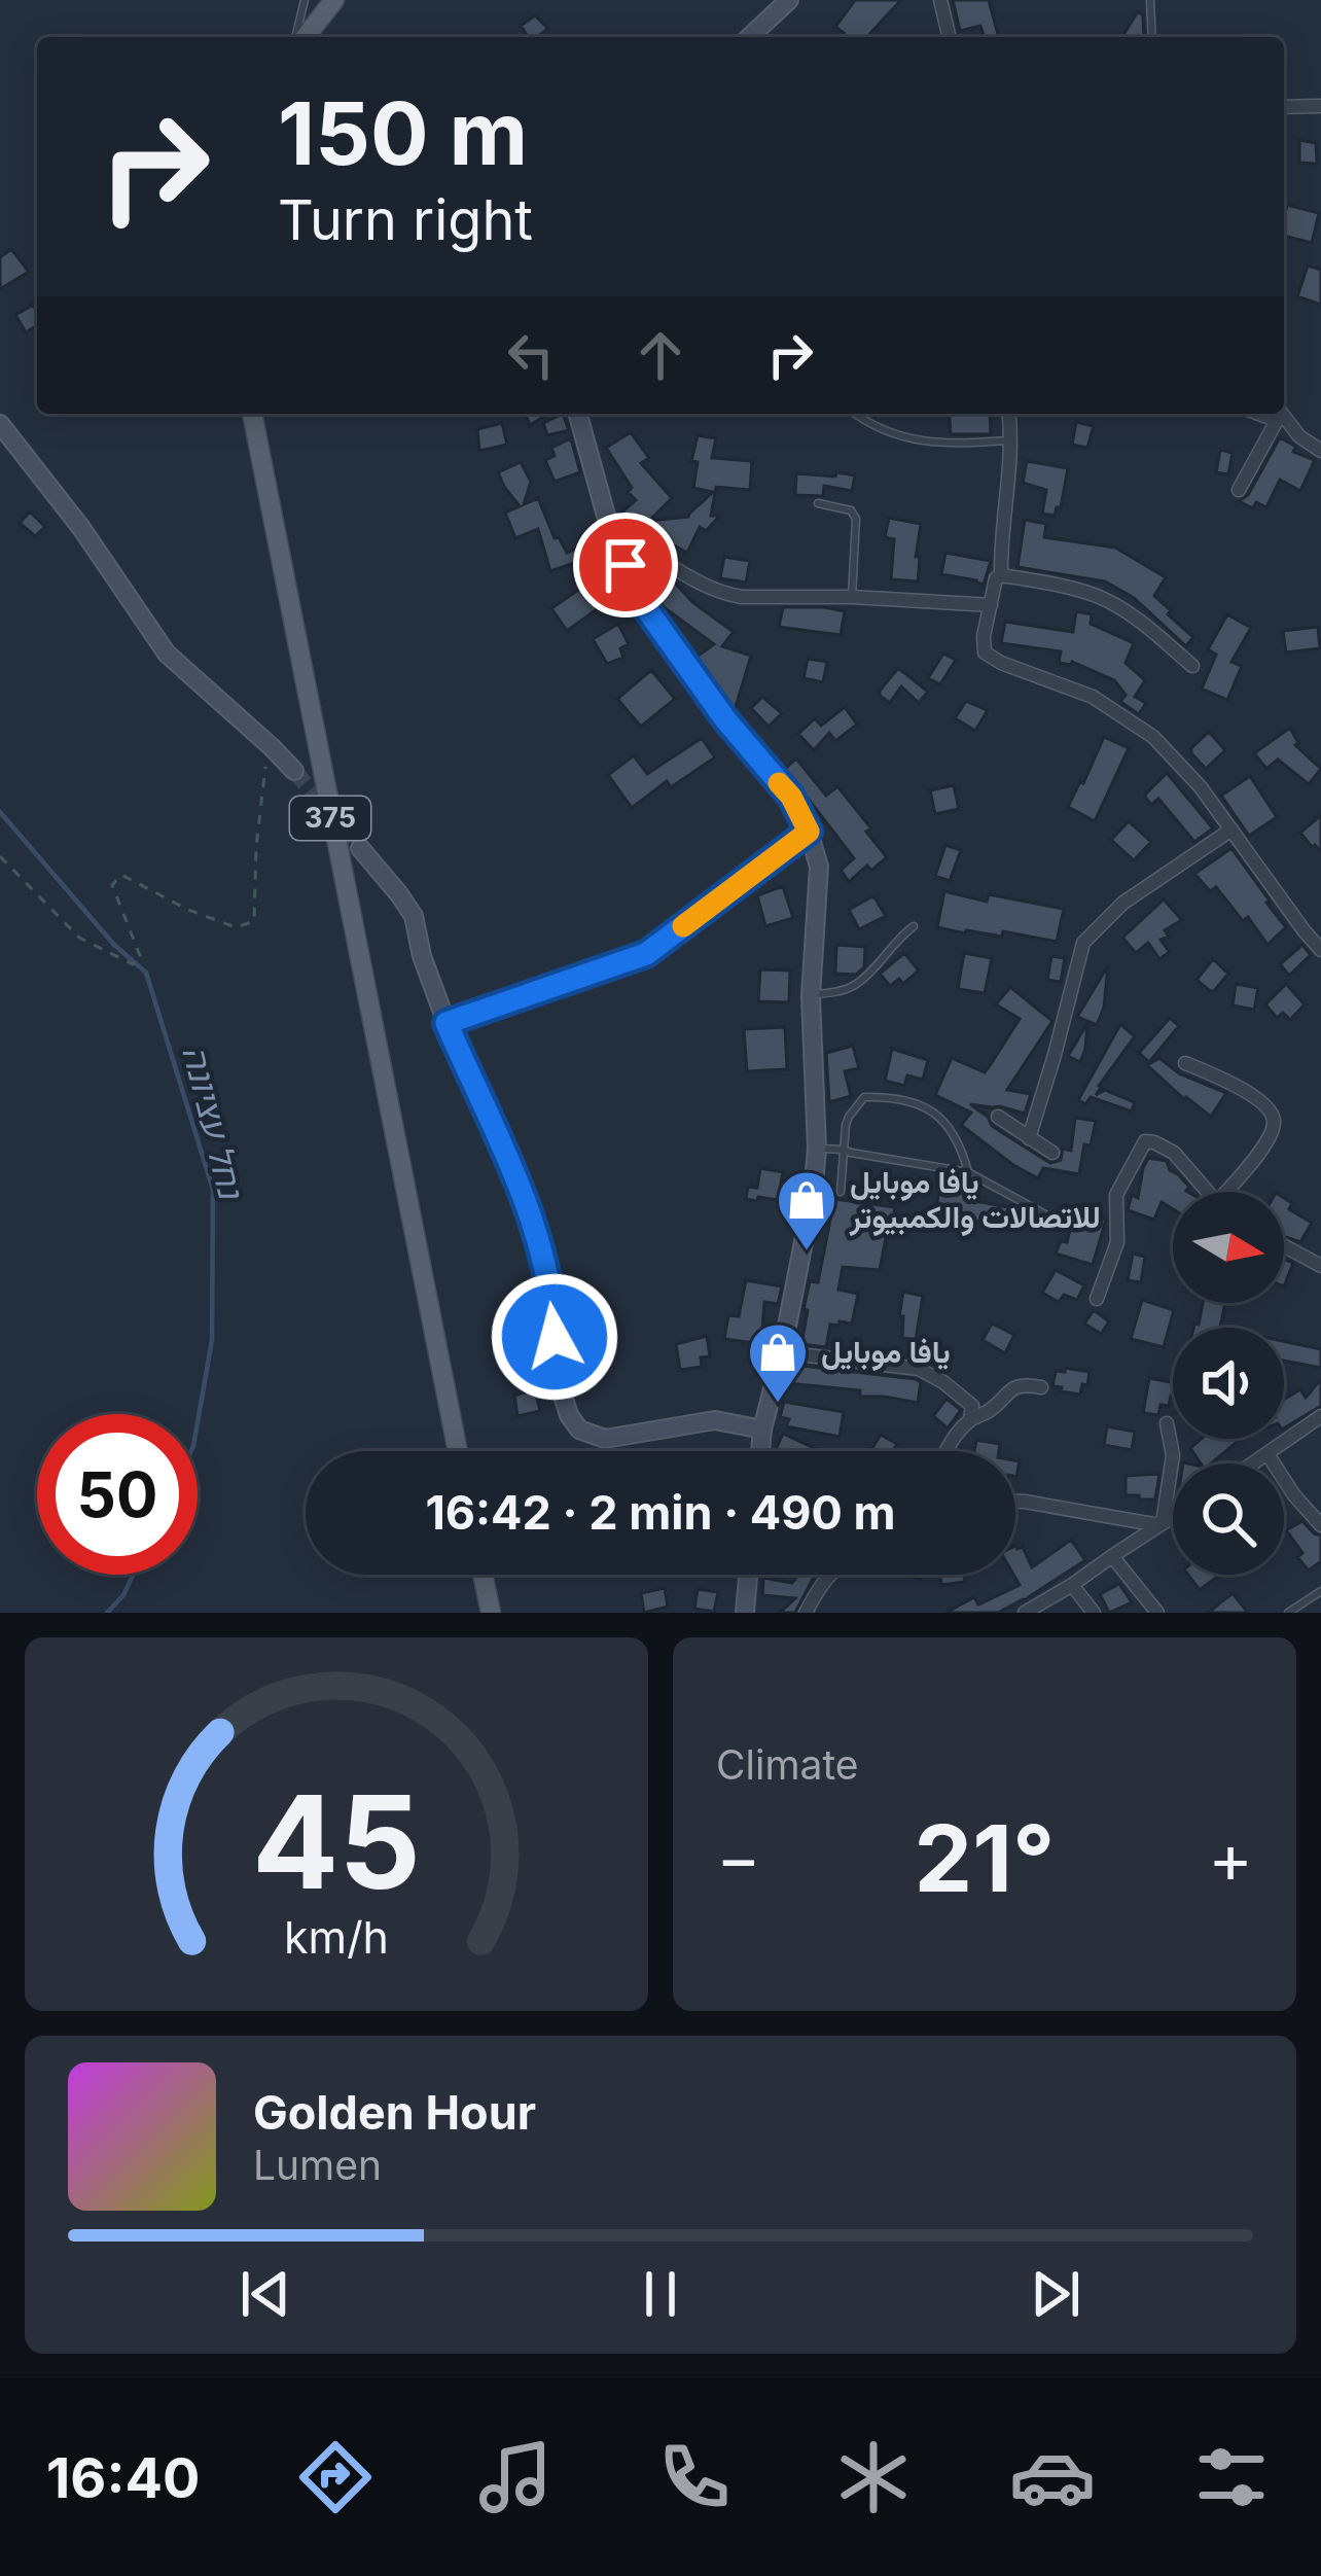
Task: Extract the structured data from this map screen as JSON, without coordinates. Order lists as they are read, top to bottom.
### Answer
{
  "streets": {
    "main road": ["375"]
  },
  "water": ["נחל עציונה"],
  "places": {
    "shop": ["يافا موبايل للاتصالات والكمبيوتر", "يافا موبايل"]
  },
  "north": "right",
  "page": {
    "turn": ["150 m", "Turn right"],
    "limit": "50",
    "trip": "16:42 · 2 min · 490 m",
    "tile": "Climate",
    "heat": ["−", "21°", "+"],
    "song": ["Golden Hour", "Lumen"],
    "tabs": "16:40",
    "gauge": ["45", "km/h"]
  }
}
